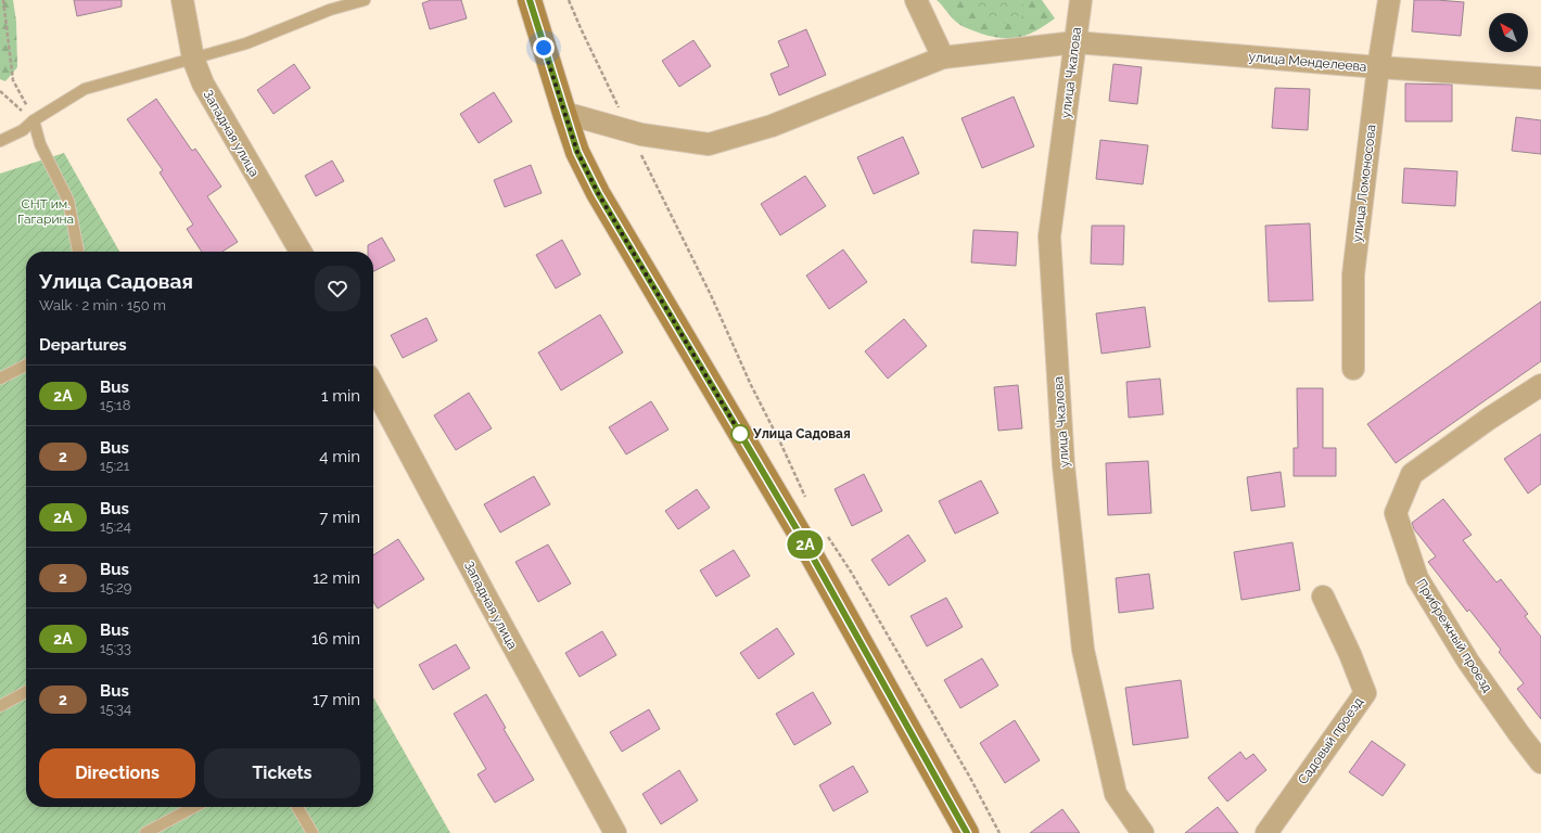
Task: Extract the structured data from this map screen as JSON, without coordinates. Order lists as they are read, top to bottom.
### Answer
{
  "streets": {
    "street": [
      "улица Менделеева",
      "улица Чкалова",
      "Западная улица",
      "улица Ломоносова",
      "Прибрежный проезд",
      "Садовый проезд"
    ]
  },
  "crossings": [
    ["улица Менделеева", "улица Чкалова"],
    ["улица Менделеева", "улица Ломоносова"]
  ],
  "parks": ["СНТ им. Гагарина"],
  "places": ["Улица Садовая"],
  "lines": ["bus line 2А"],
  "north": "top left",
  "page": {
    "on_map": "2А",
    "heading": [
      ["Улица Садовая", "Walk · 2 min · 150 m"],
      "Departures"
    ],
    "list": [
      {
        "mark": "2А",
        "name": "Bus",
        "note": "15:18",
        "value": "1 min"
      },
      {
        "mark": "2",
        "name": "Bus",
        "note": "15:21",
        "value": "4 min"
      },
      {
        "mark": "2А",
        "name": "Bus",
        "note": "15:24",
        "value": "7 min"
      },
      {
        "mark": "2",
        "name": "Bus",
        "note": "15:29",
        "value": "12 min"
      },
      {
        "mark": "2А",
        "name": "Bus",
        "note": "15:33",
        "value": "16 min"
      },
      {
        "mark": "2",
        "name": "Bus",
        "note": "15:34",
        "value": "17 min"
      }
    ],
    "buttons": ["Directions", "Tickets"]
  }
}
